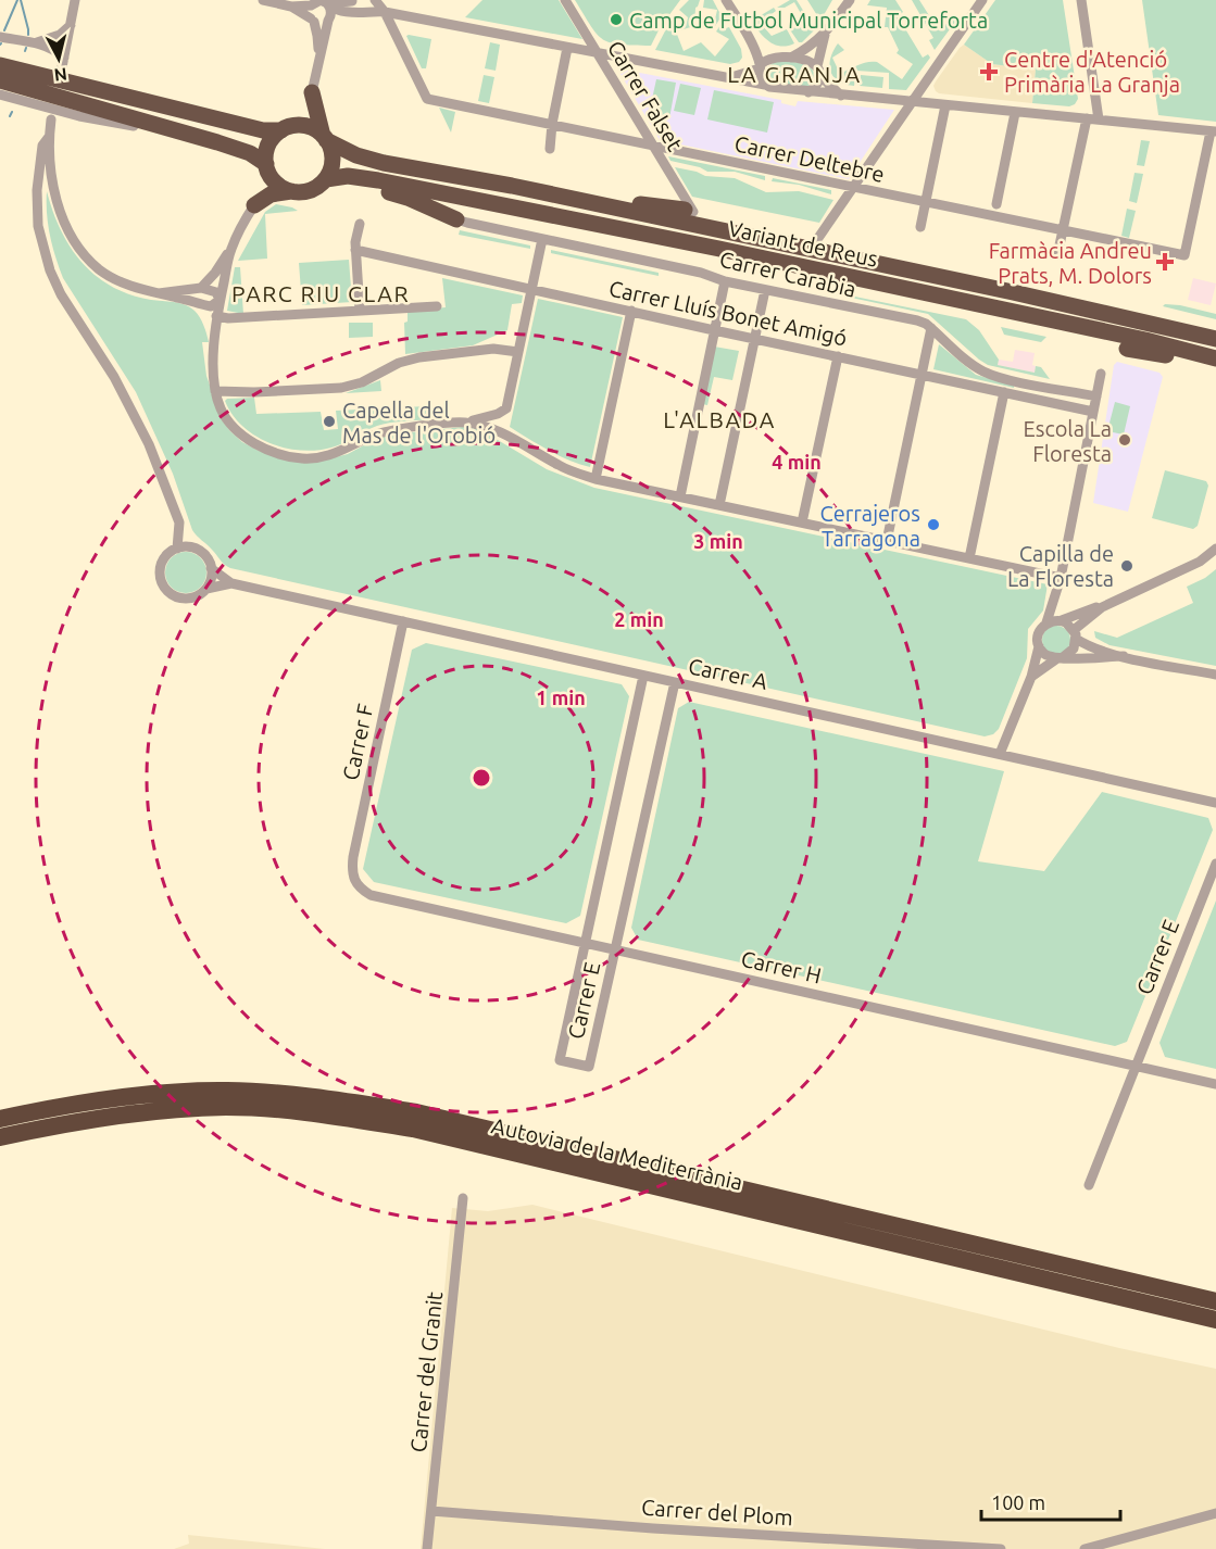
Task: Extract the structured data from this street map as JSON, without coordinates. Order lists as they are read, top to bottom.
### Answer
{
  "streets": {
    "highway": ["Variant de Reus", "Autovia de la Mediterrània"],
    "street": [
      "Carrer Falset",
      "Carrer Deltebre",
      "Carrer Carabia",
      "Carrer Lluís Bonet Amigó",
      "Carrer A",
      "Carrer F",
      "Carrer E",
      "Carrer H",
      "Carrer del Granit",
      "Carrer del Plom"
    ]
  },
  "crossings": [
    ["Carrer Falset", "Carrer Deltebre"],
    ["Carrer A", "Carrer F"],
    ["Carrer A", "Carrer E"],
    ["Carrer F", "Carrer H"],
    ["Carrer E", "Carrer H"],
    ["Carrer del Granit", "Carrer del Plom"]
  ],
  "districts": ["LA GRANJA", "PARC RIU CLAR", "L'ALBADA"],
  "places": {
    "other": [
      "Camp de Futbol Municipal Torreforta",
      "Capella del Mas de l'Orobió",
      "Escola La Floresta",
      "Cerrajeros Tarragona",
      "Capilla de La Floresta"
    ],
    "health": ["Centre d'Atenció Primària La Granja", "Farmàcia Andreu Prats, M. Dolors"]
  },
  "scale_bar": "100 m",
  "north": "bottom",
  "rings": [
    "4 min",
    "3 min",
    "2 min",
    "1 min"
  ]
}
